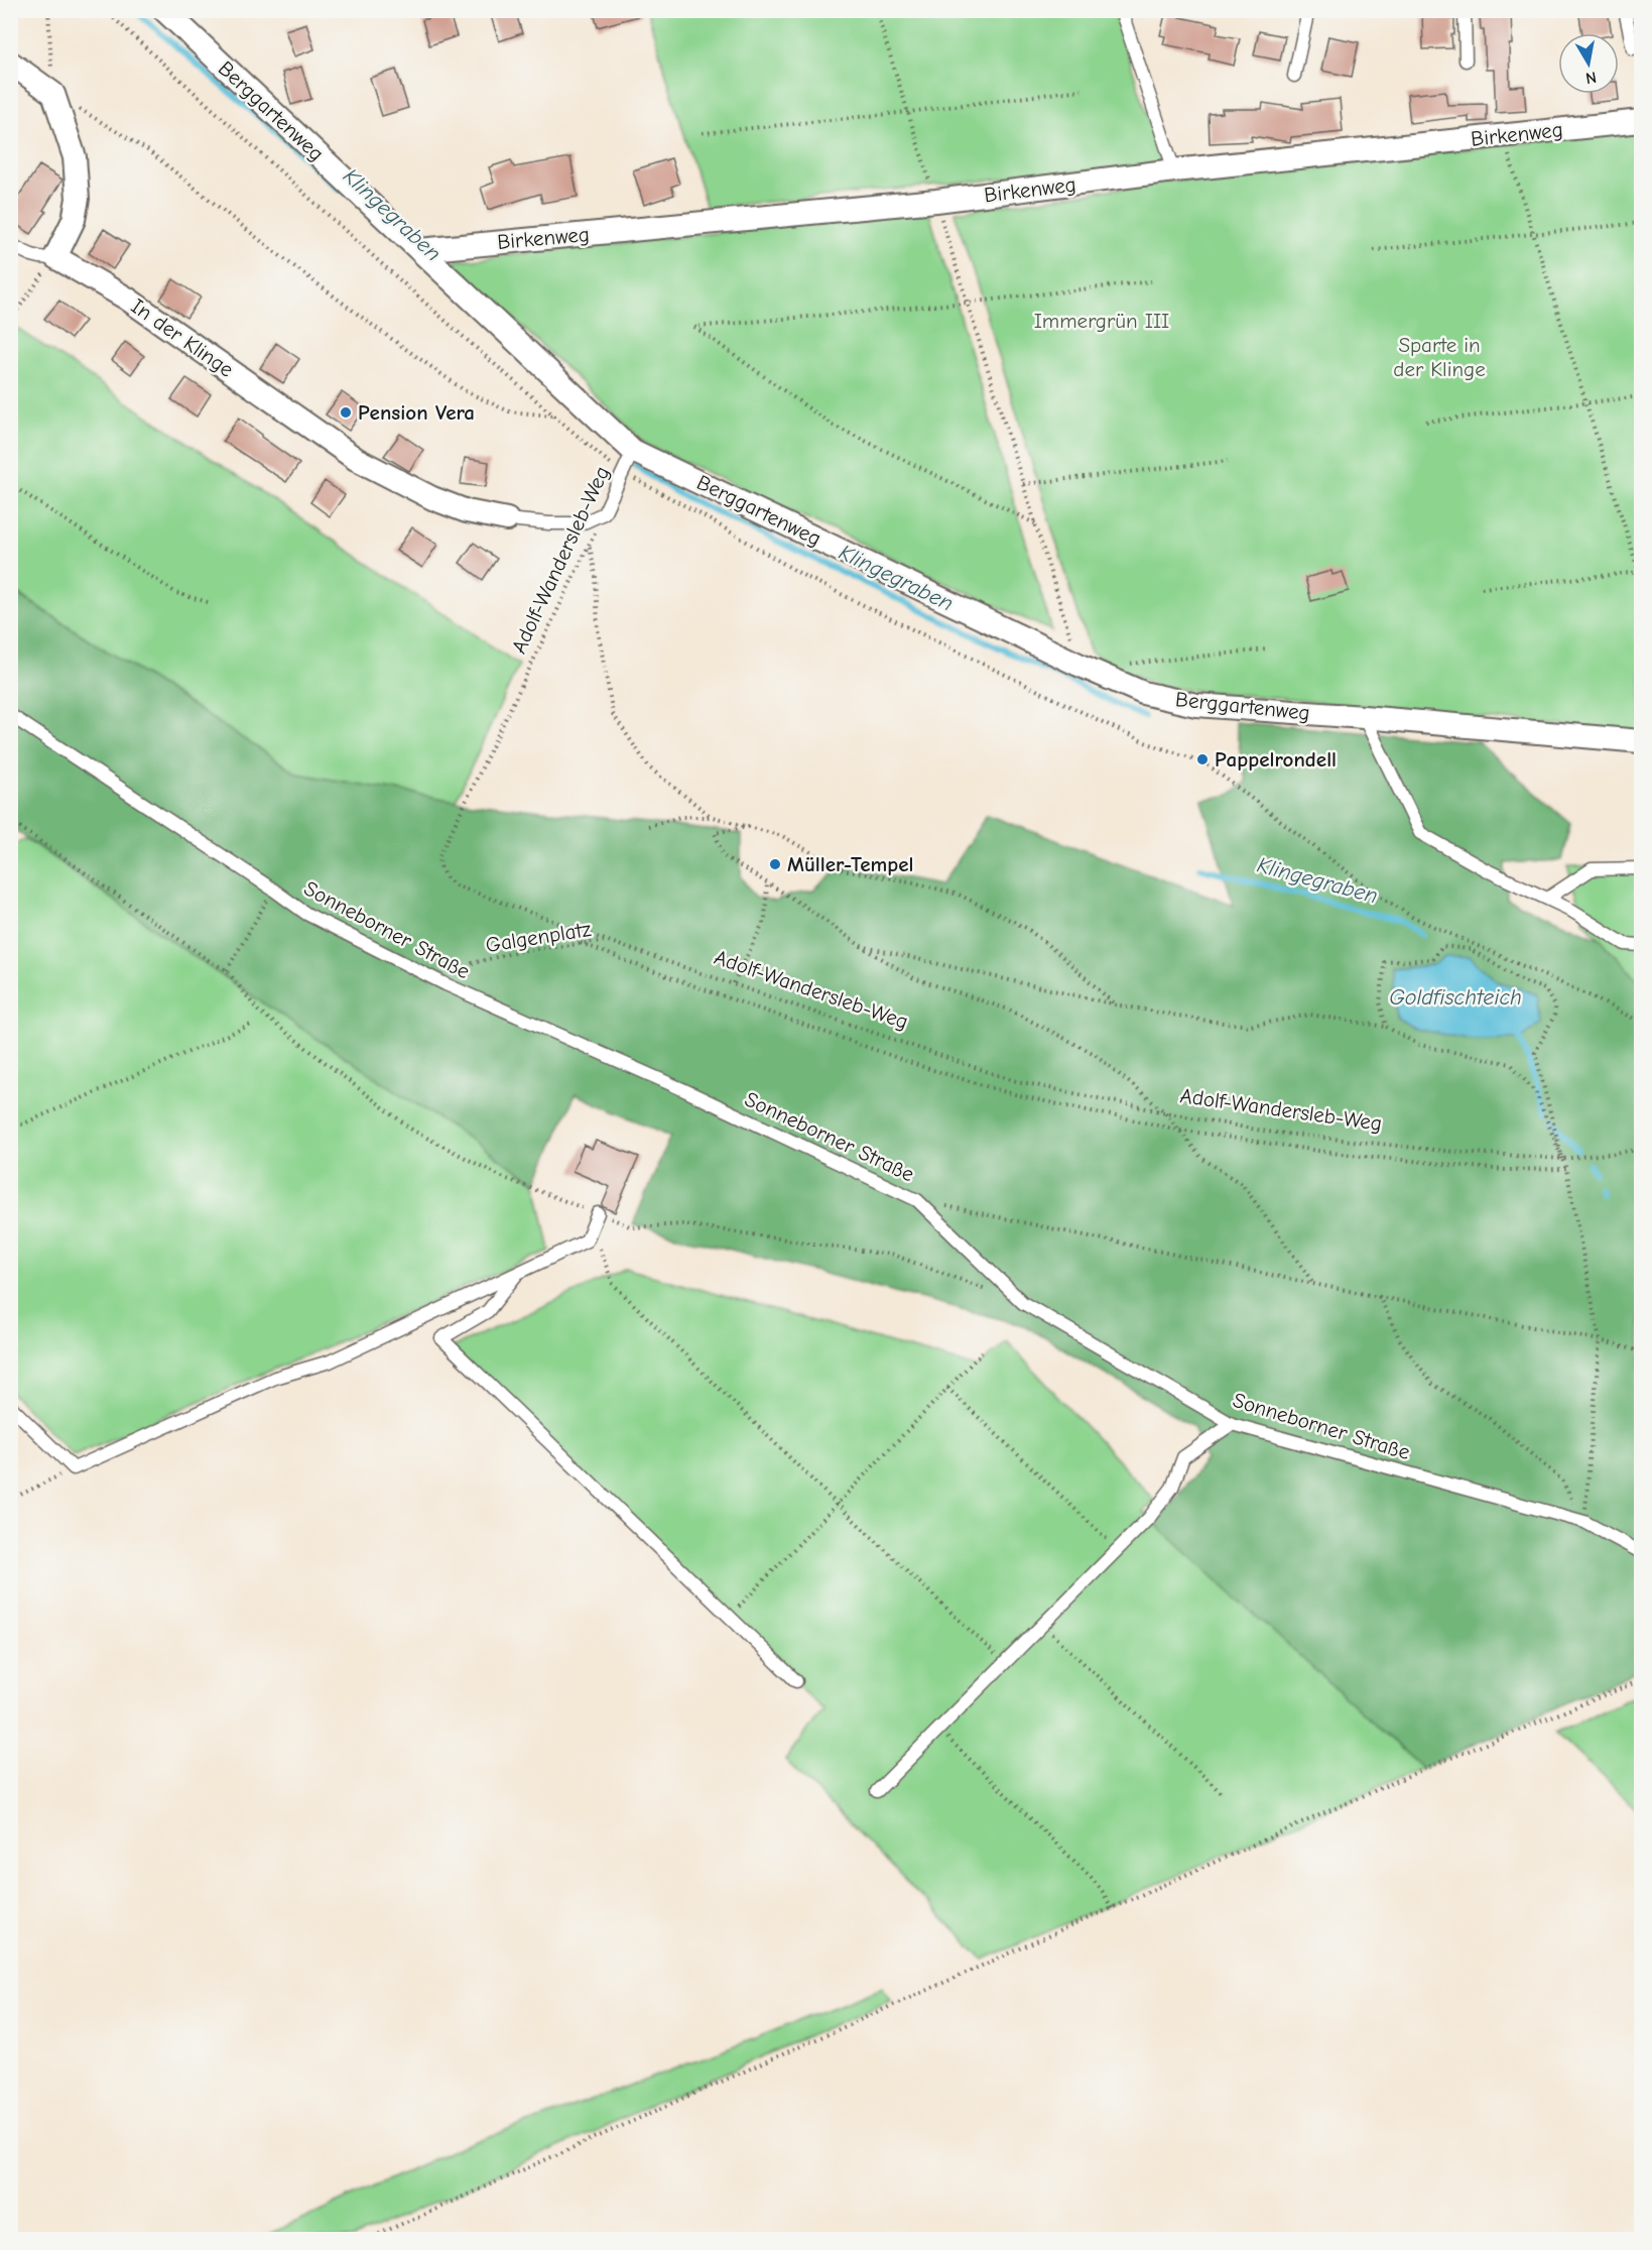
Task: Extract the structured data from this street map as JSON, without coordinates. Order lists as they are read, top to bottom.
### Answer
{
  "streets": {
    "street": ["Berggartenweg", "Birkenweg", "In der Klinge"],
    "lane": ["Adolf-Wandersleb-Weg", "Sonneborner Straße"],
    "path": ["Galgenplatz"]
  },
  "crossings": [
    ["Berggartenweg", "Birkenweg"],
    ["Berggartenweg", "Adolf-Wandersleb-Weg"],
    ["Adolf-Wandersleb-Weg", "Galgenplatz"],
    ["Sonneborner Straße", "Galgenplatz"]
  ],
  "water": ["Klingegraben", "Goldfischteich"],
  "parks": ["Immergrün III", "Sparte in der Klinge"],
  "places": ["Pension Vera", "Pappelrondell", "Müller-Tempel"],
  "north": "bottom"
}
